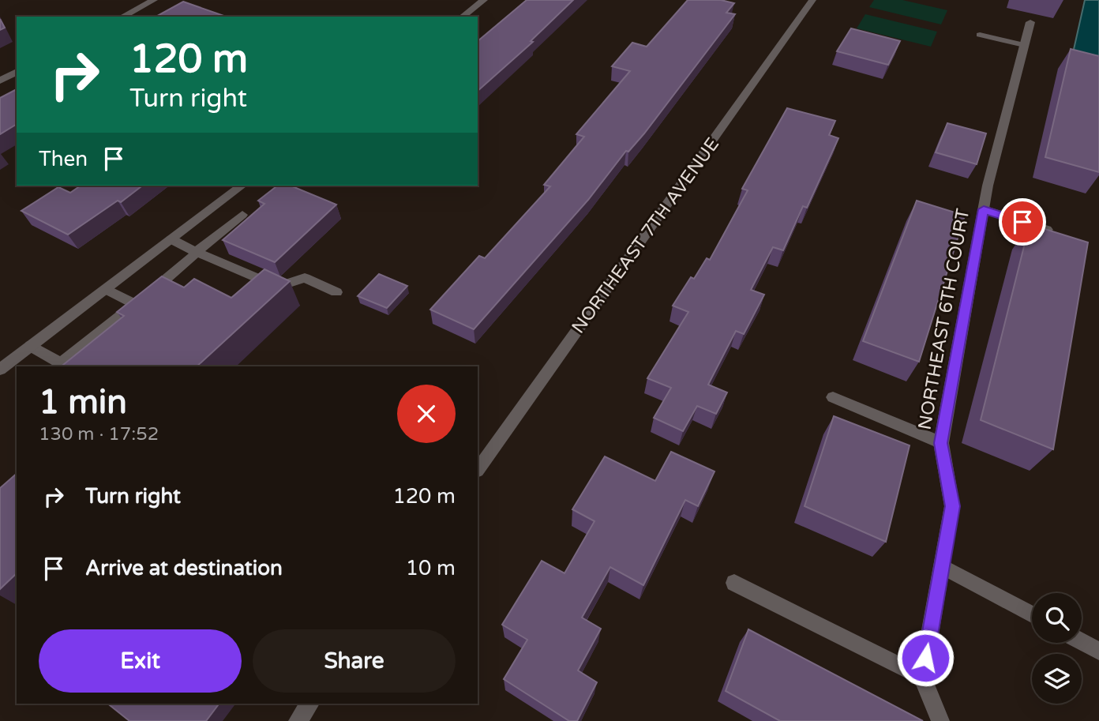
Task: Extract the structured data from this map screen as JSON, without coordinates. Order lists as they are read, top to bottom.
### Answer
{
  "streets": {
    "street": ["NORTHEAST 7TH AVENUE", "NORTHEAST 6TH COURT"]
  },
  "page": {
    "turn": ["120 m", "Turn right"],
    "then": "Then",
    "heading": ["1 min", "130 m · 17:52"],
    "list": [
      {
        "name": "Turn right",
        "value": "120 m"
      },
      {
        "name": "Arrive at destination",
        "value": "10 m"
      }
    ],
    "buttons": ["Exit", "Share"]
  }
}
